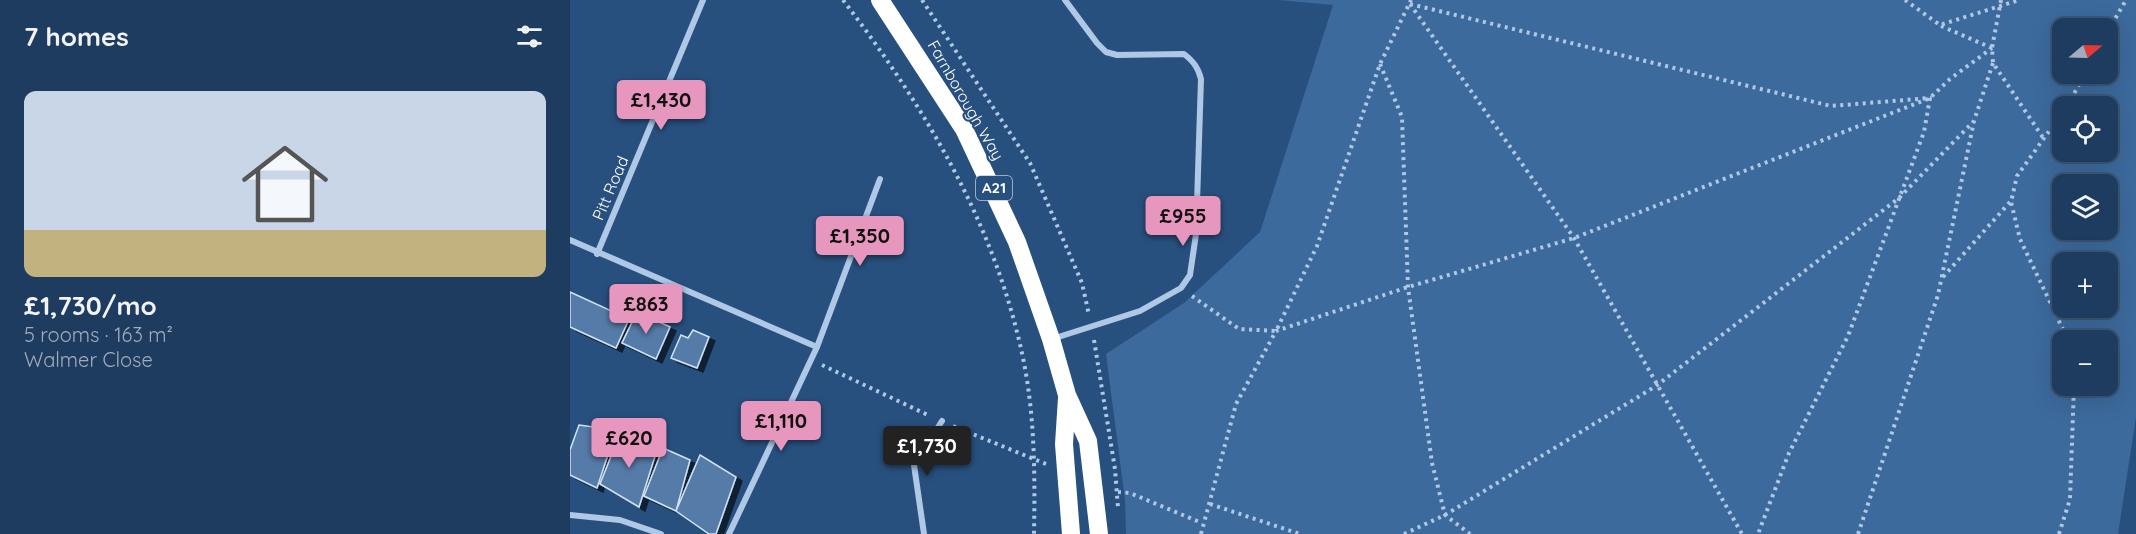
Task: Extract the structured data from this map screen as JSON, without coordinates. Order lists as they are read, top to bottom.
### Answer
{
  "streets": {
    "highway": ["Farnborough Way", "A21"],
    "street": ["Pitt Road"]
  },
  "north": "right",
  "page": {
    "heading": "7 homes",
    "map_buttons": ["+", "−"],
    "list": [
      {
        "name": "£1,730/mo",
        "note": "5 rooms · 163 m² · Walmer Close"
      }
    ],
    "price": [
      "£1,430",
      "£955",
      "£1,350",
      "£863",
      "£1,110",
      "£620",
      "£1,730"
    ]
  }
}
